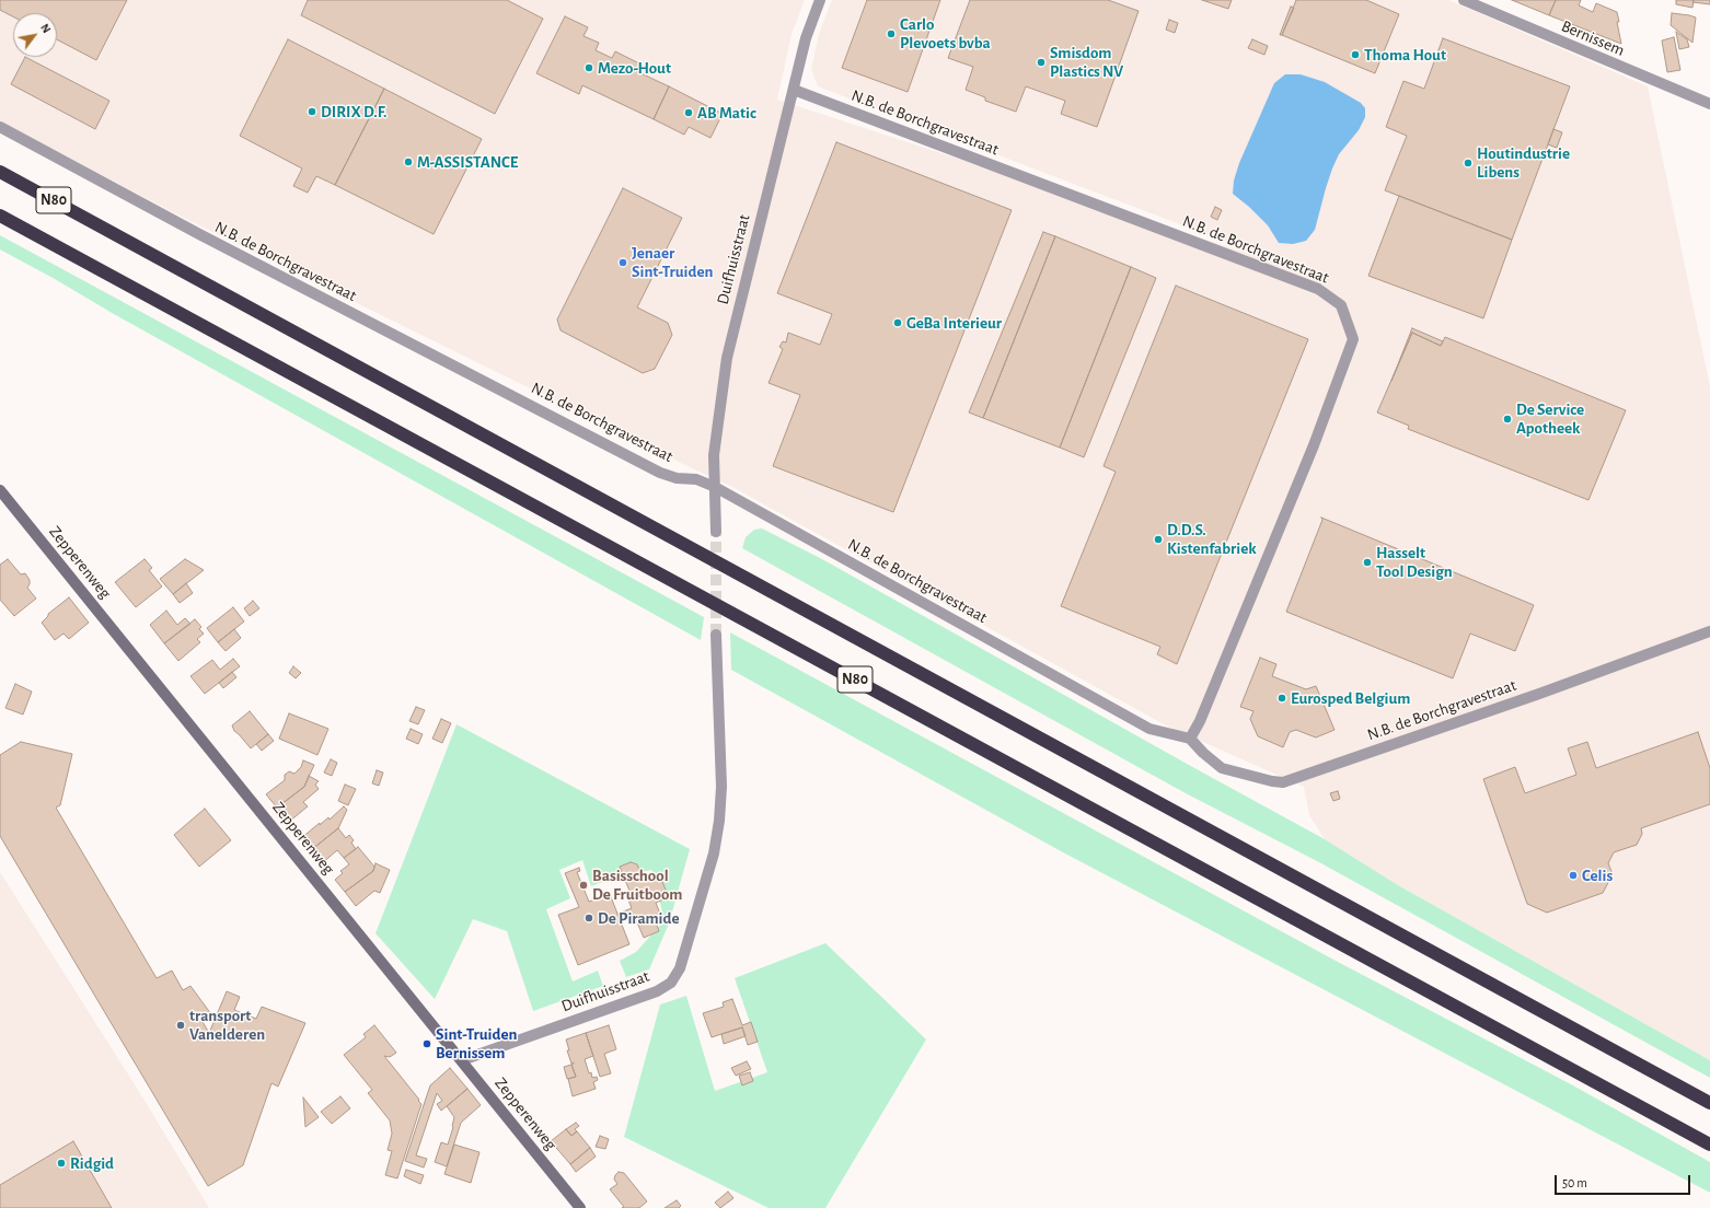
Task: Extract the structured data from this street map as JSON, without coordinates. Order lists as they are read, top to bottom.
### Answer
{
  "streets": {
    "highway": ["N80"],
    "street": [
      "Bernissem",
      "N.B. de Borchgravestraat",
      "Duifhuisstraat",
      "Zepperenweg"
    ]
  },
  "crossings": [
    ["N.B. de Borchgravestraat", "Duifhuisstraat"],
    ["Duifhuisstraat", "Zepperenweg"]
  ],
  "places": [
    "Carlo Plevoets bvba",
    "Thoma Hout",
    "Smisdom Plastics NV",
    "Mezo-Hout",
    "DIRIX D.F.",
    "AB Matic",
    "M-ASSISTANCE",
    "Houtindustrie Libens",
    "Jenaer Sint-Truiden",
    "GeBa Interieur",
    "De Service Apotheek",
    "D.D.S. Kistenfabriek",
    "Hasselt Tool Design",
    "Eurosped Belgium",
    "Celis",
    "Basisschool De Fruitboom",
    "De Piramide",
    "transport Vanelderen",
    "Sint-Truiden Bernissem",
    "Ridgid"
  ],
  "scale_bar": "50 m",
  "north": "top right"
}
